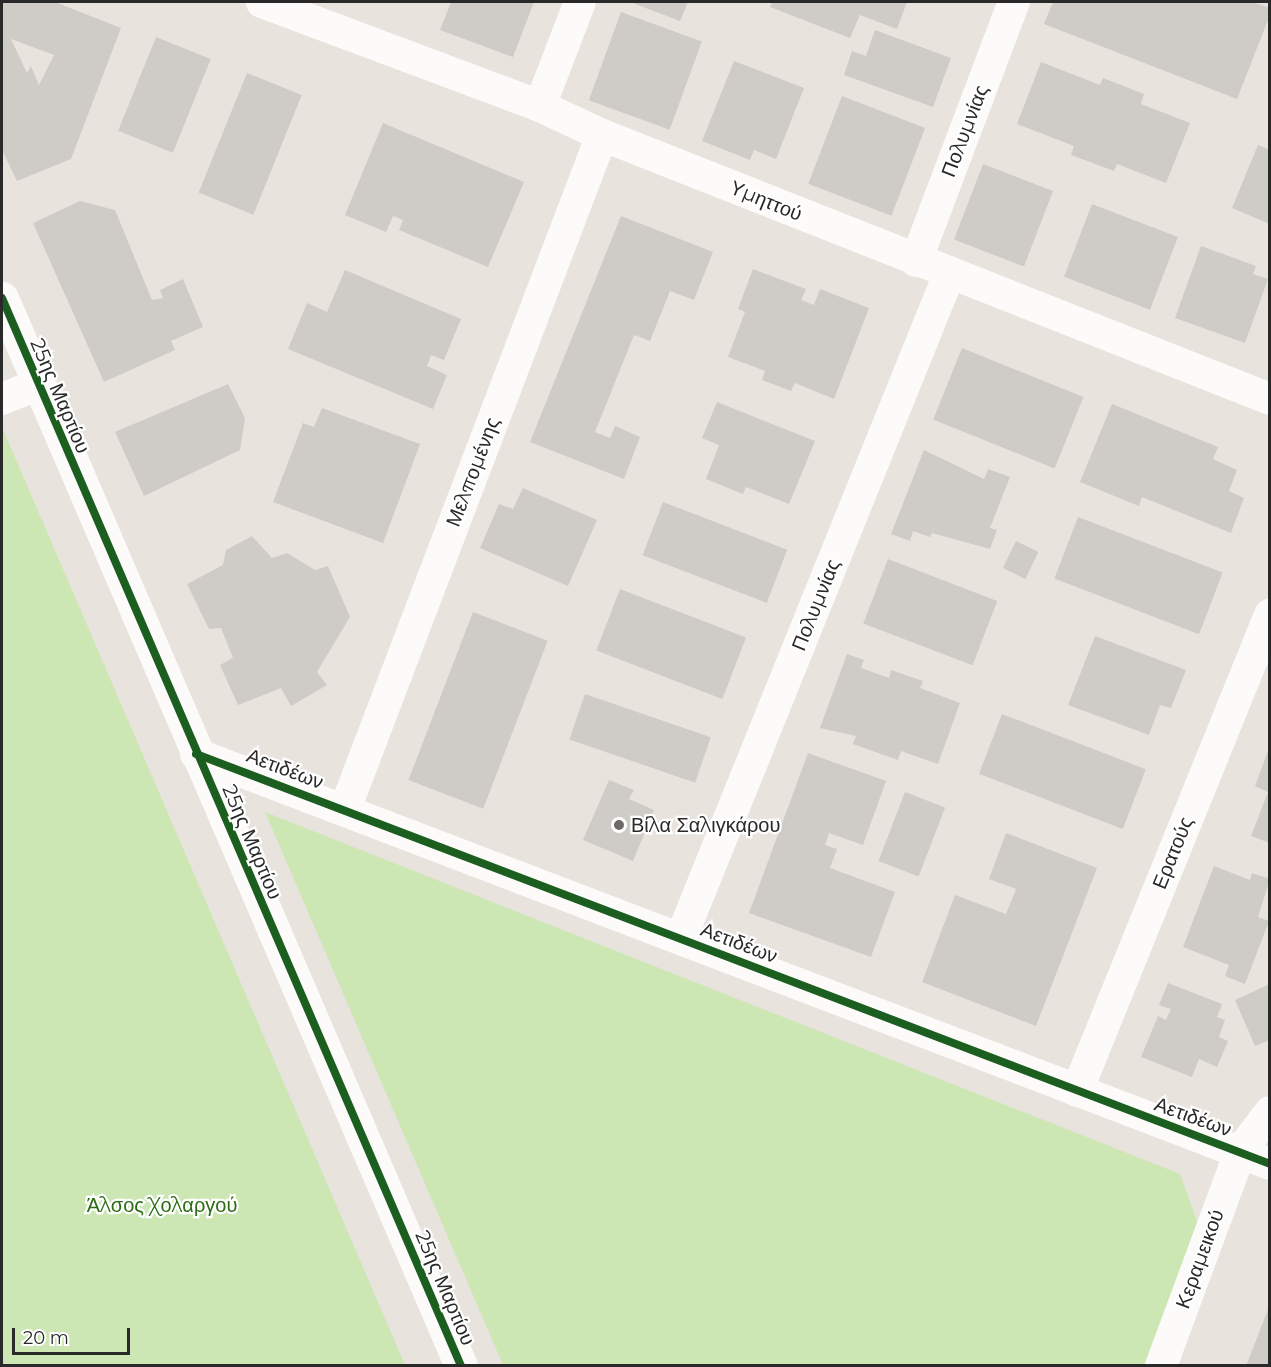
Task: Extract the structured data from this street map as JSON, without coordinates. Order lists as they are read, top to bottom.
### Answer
{
  "streets": {
    "street": [
      "Πολυμνίας",
      "Υμηττού",
      "25ης Μαρτίου",
      "Μελπομένης",
      "Αετιδέων",
      "Ερατούς",
      "Κεραμεικού"
    ]
  },
  "crossings": [
    ["Πολυμνίας", "Υμηττού"],
    ["Πολυμνίας", "Αετιδέων"],
    ["Υμηττού", "Μελπομένης"],
    ["25ης Μαρτίου", "Αετιδέων"],
    ["Μελπομένης", "Αετιδέων"],
    ["Αετιδέων", "Ερατούς"],
    ["Αετιδέων", "Κεραμεικού"]
  ],
  "parks": ["Άλσος Χολαργού"],
  "places": ["Βίλα Σαλιγκάρου"],
  "scale_bar": "20 m"
}
